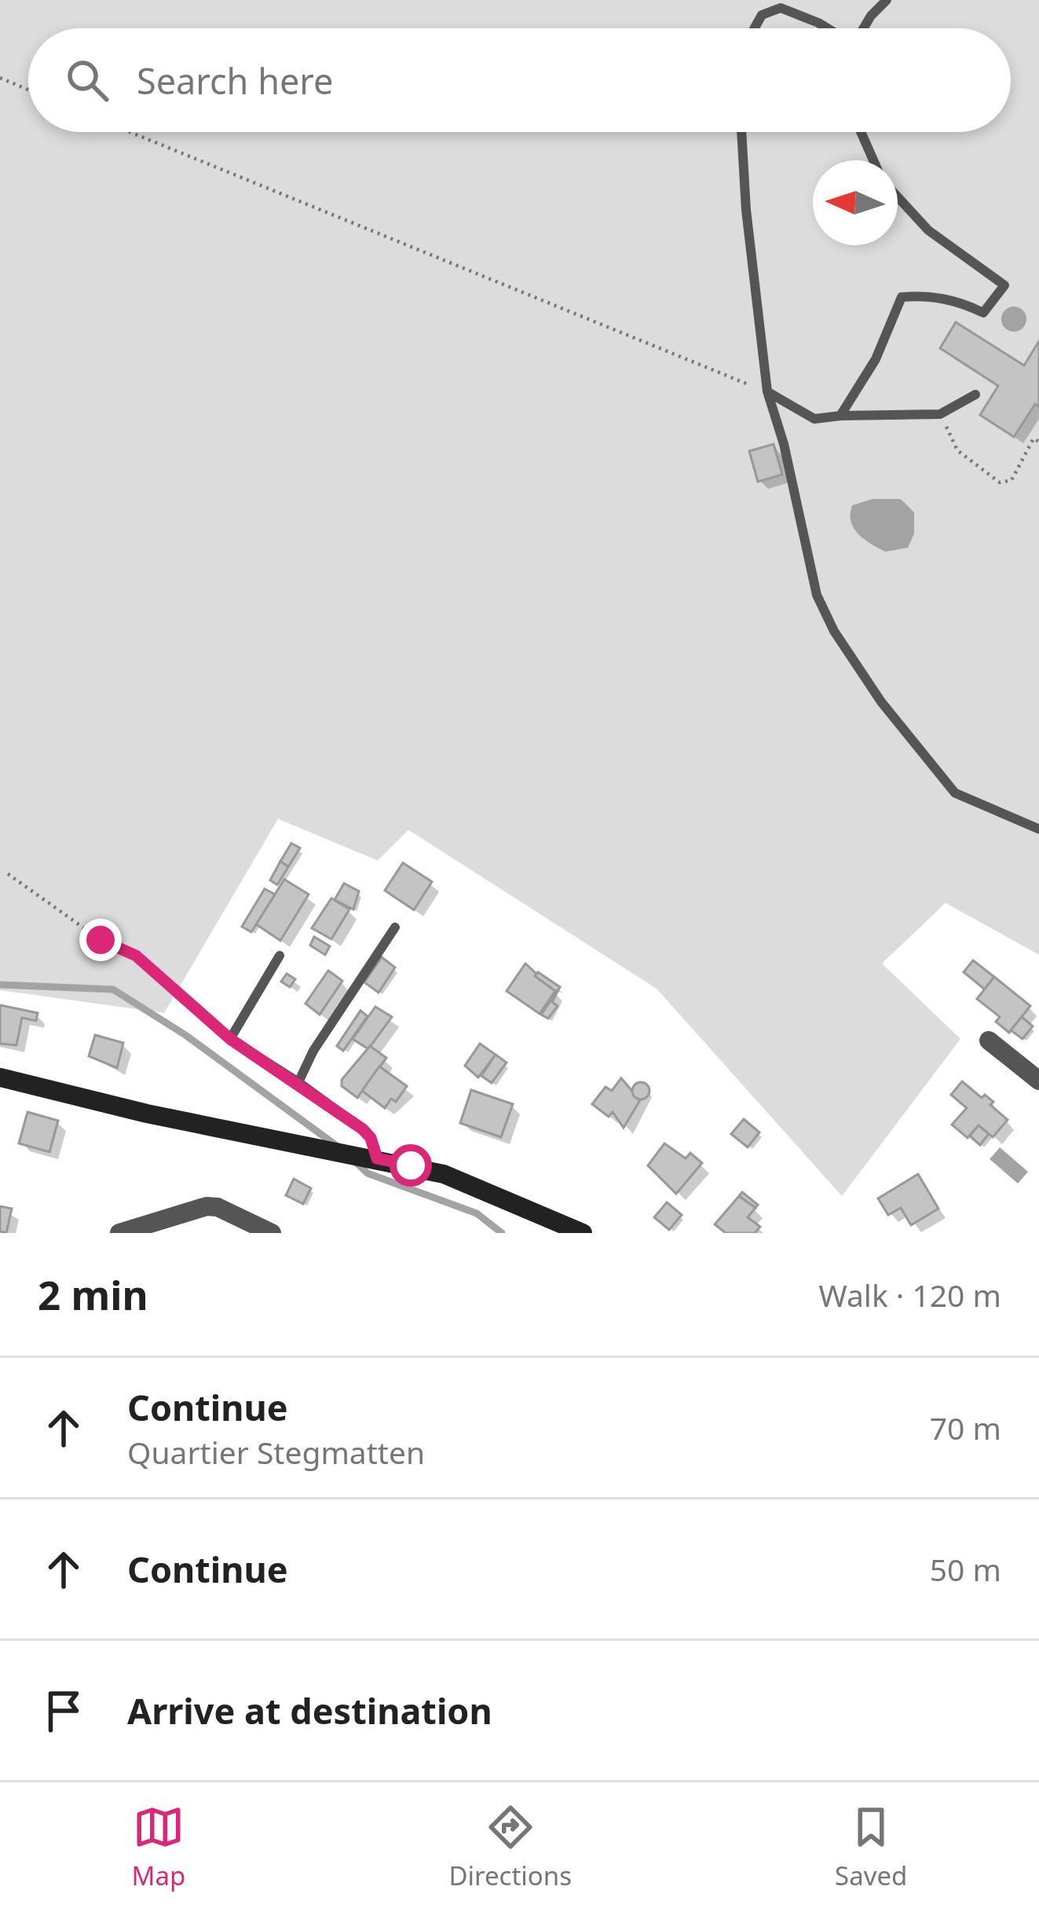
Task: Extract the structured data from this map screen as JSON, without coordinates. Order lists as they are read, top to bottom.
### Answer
{
  "north": "left",
  "page": {
    "search": "Search here",
    "heading": ["2 min", "Walk · 120 m"],
    "list": [
      ["Continue", "Quartier Stegmatten", "70 m"],
      ["Continue", "50 m"],
      "Arrive at destination"
    ],
    "nav": ["Map", "Directions", "Saved"]
  }
}
